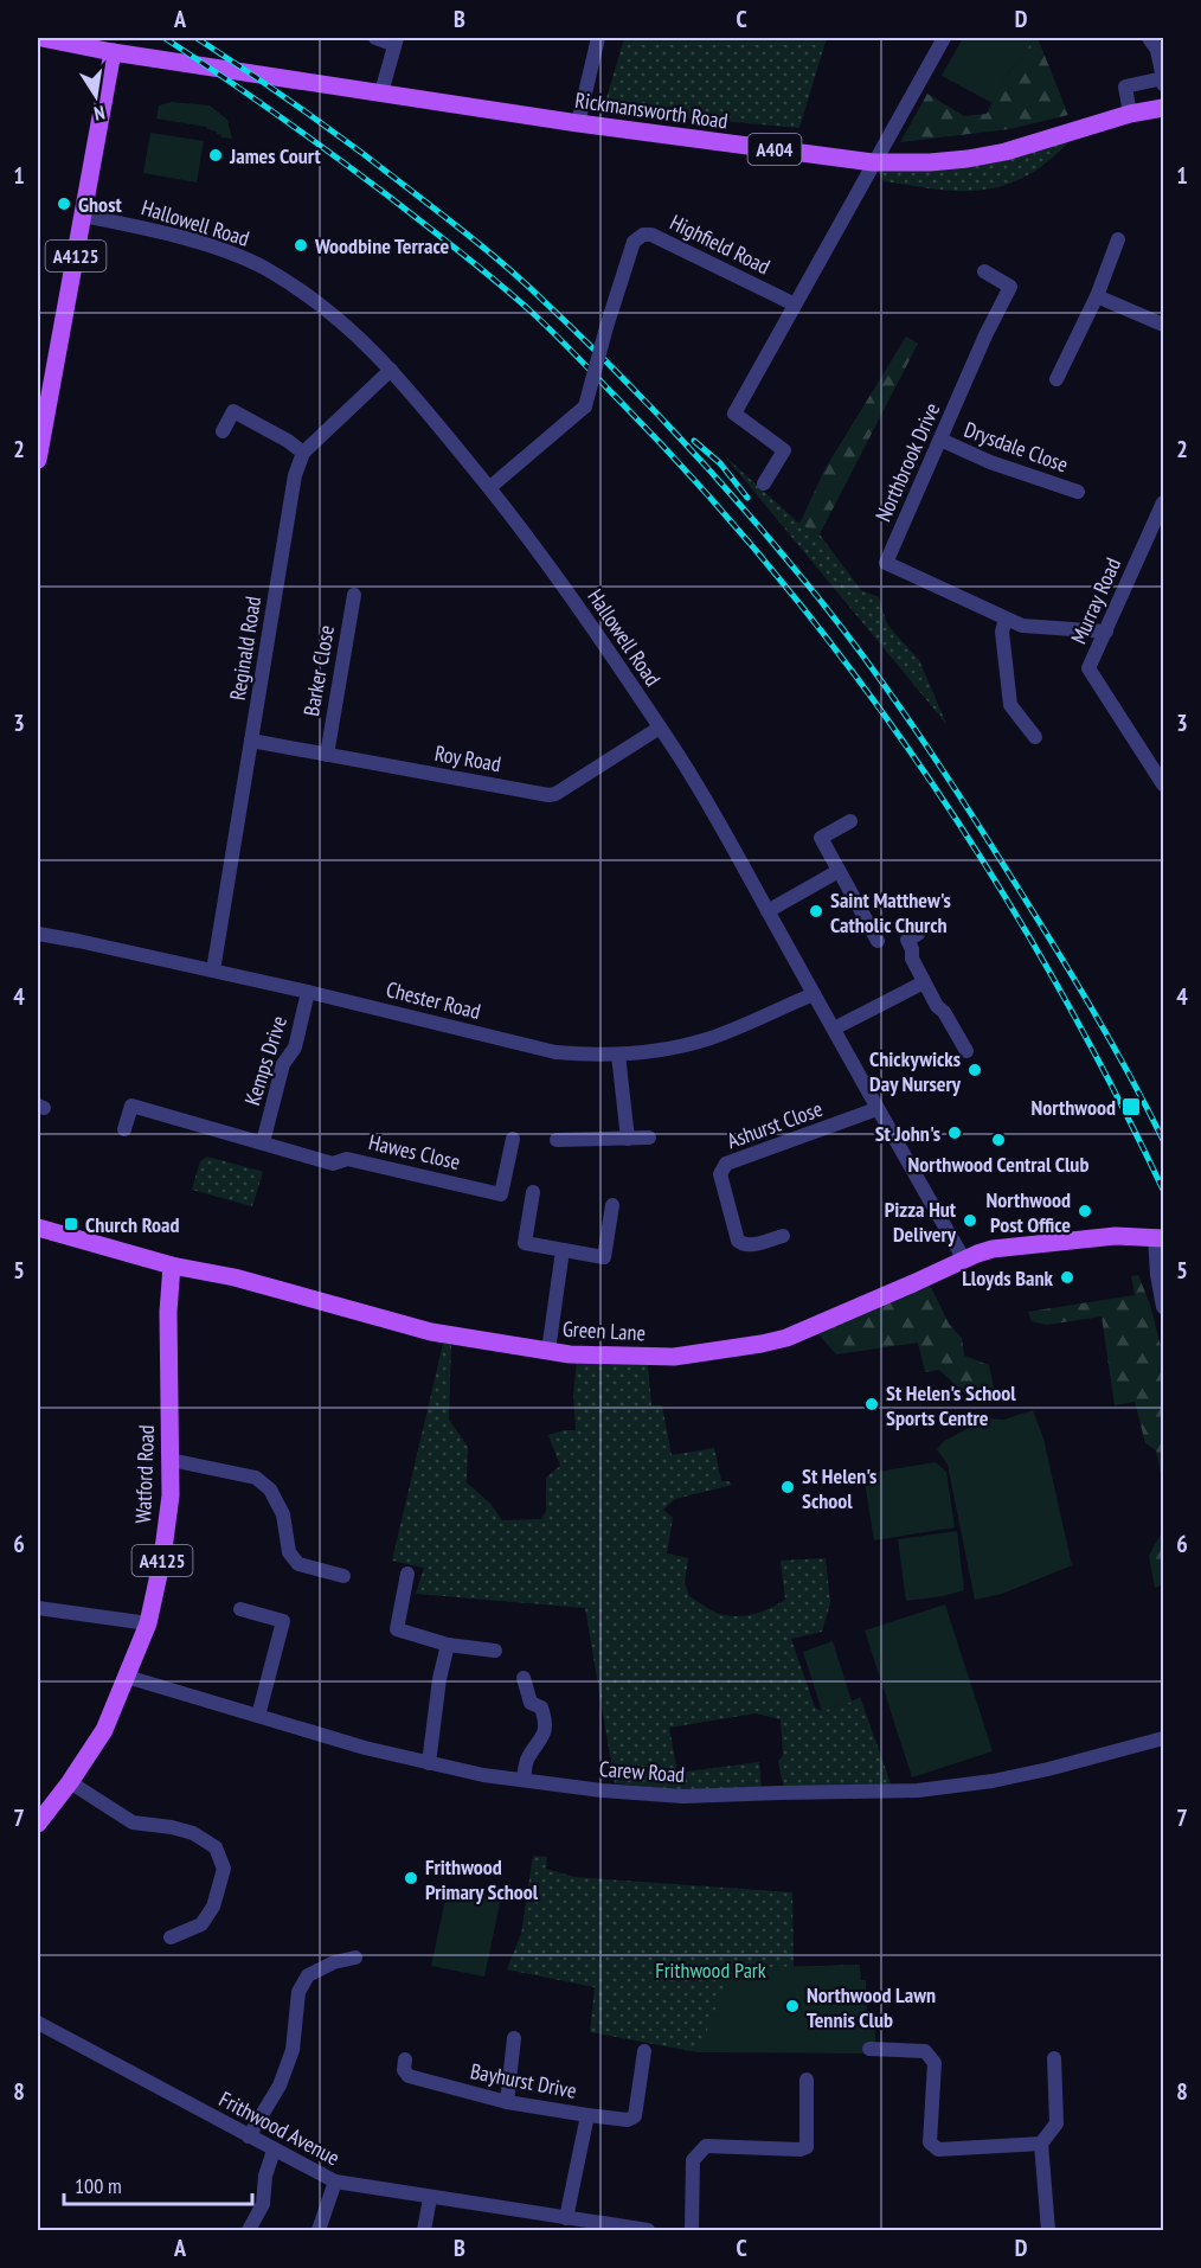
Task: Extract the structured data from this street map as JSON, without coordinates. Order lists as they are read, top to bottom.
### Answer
{
  "streets": {
    "main road": [
      "Rickmansworth Road",
      "A404",
      "A4125",
      "Green Lane",
      "Watford Road"
    ],
    "street": [
      "Hallowell Road",
      "Highfield Road",
      "Drysdale Close",
      "Northbrook Drive",
      "Murray Road",
      "Reginald Road",
      "Barker Close",
      "Roy Road",
      "Chester Road",
      "Kemps Drive",
      "Ashurst Close",
      "Hawes Close",
      "Carew Road",
      "Bayhurst Drive",
      "Frithwood Avenue"
    ]
  },
  "crossings": [
    ["Rickmansworth Road", "A404"],
    ["Rickmansworth Road", "A4125"],
    ["A404", "A4125"],
    ["Hallowell Road", "Highfield Road"],
    ["Hallowell Road", "A4125"],
    ["Hallowell Road", "Reginald Road"],
    ["Hallowell Road", "Roy Road"],
    ["Hallowell Road", "Chester Road"],
    ["Hallowell Road", "Ashurst Close"],
    ["Hallowell Road", "Green Lane"],
    ["Drysdale Close", "Northbrook Drive"],
    ["Reginald Road", "Roy Road"],
    ["Reginald Road", "Chester Road"],
    ["Barker Close", "Roy Road"],
    ["Chester Road", "Kemps Drive"],
    ["Kemps Drive", "Hawes Close"],
    ["Green Lane", "Watford Road"],
    ["Watford Road", "Carew Road"],
    ["Bayhurst Drive", "Frithwood Avenue"]
  ],
  "parks": ["Frithwood Park"],
  "places": {
    "other": [
      "James Court",
      "Ghost",
      "Woodbine Terrace",
      "Saint Matthew's Catholic Church",
      "Chickywicks Day Nursery",
      "St John's",
      "Northwood Central Club",
      "Northwood Post Office",
      "Pizza Hut Delivery",
      "Lloyds Bank",
      "St Helen's School Sports Centre",
      "St Helen's School",
      "Frithwood Primary School",
      "Northwood Lawn Tennis Club"
    ],
    "transit": ["Northwood", "Church Road"]
  },
  "scale_bar": "100 m",
  "north": "bottom",
  "grid": {
    "columns": [
      "A",
      "B",
      "C",
      "D"
    ],
    "rows": [
      "1",
      "2",
      "3",
      "4",
      "5",
      "6",
      "7",
      "8"
    ]
  }
}
